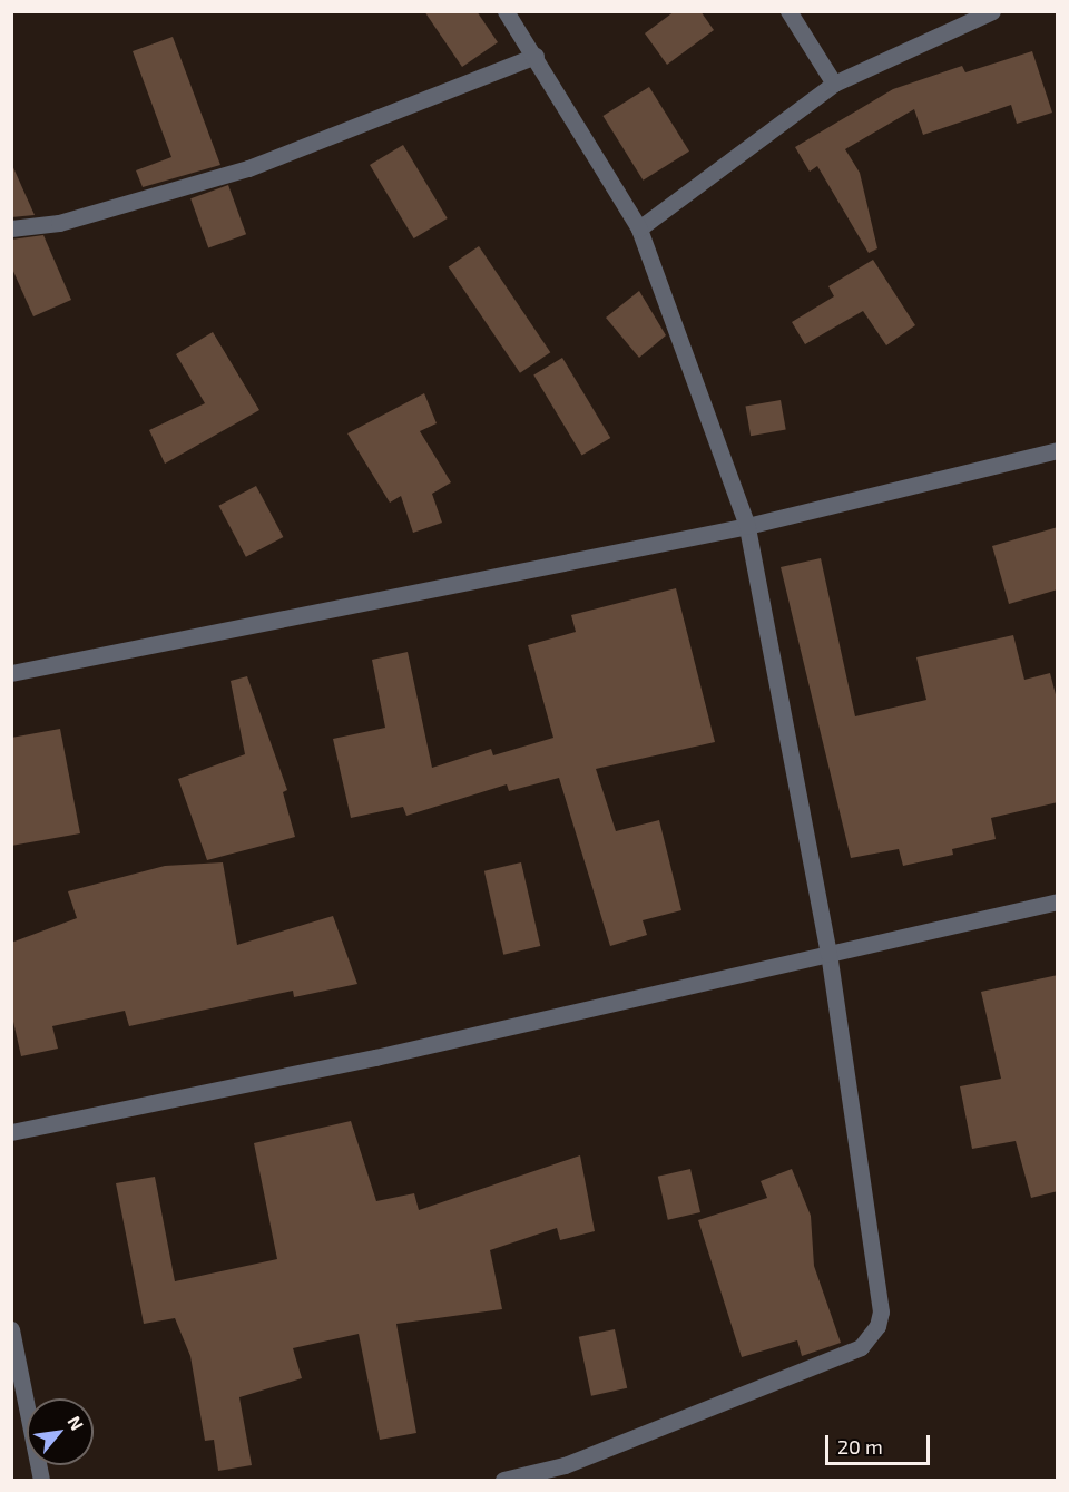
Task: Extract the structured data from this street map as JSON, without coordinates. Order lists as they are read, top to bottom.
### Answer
{
  "scale_bar": "20 m",
  "north": "top right"
}
